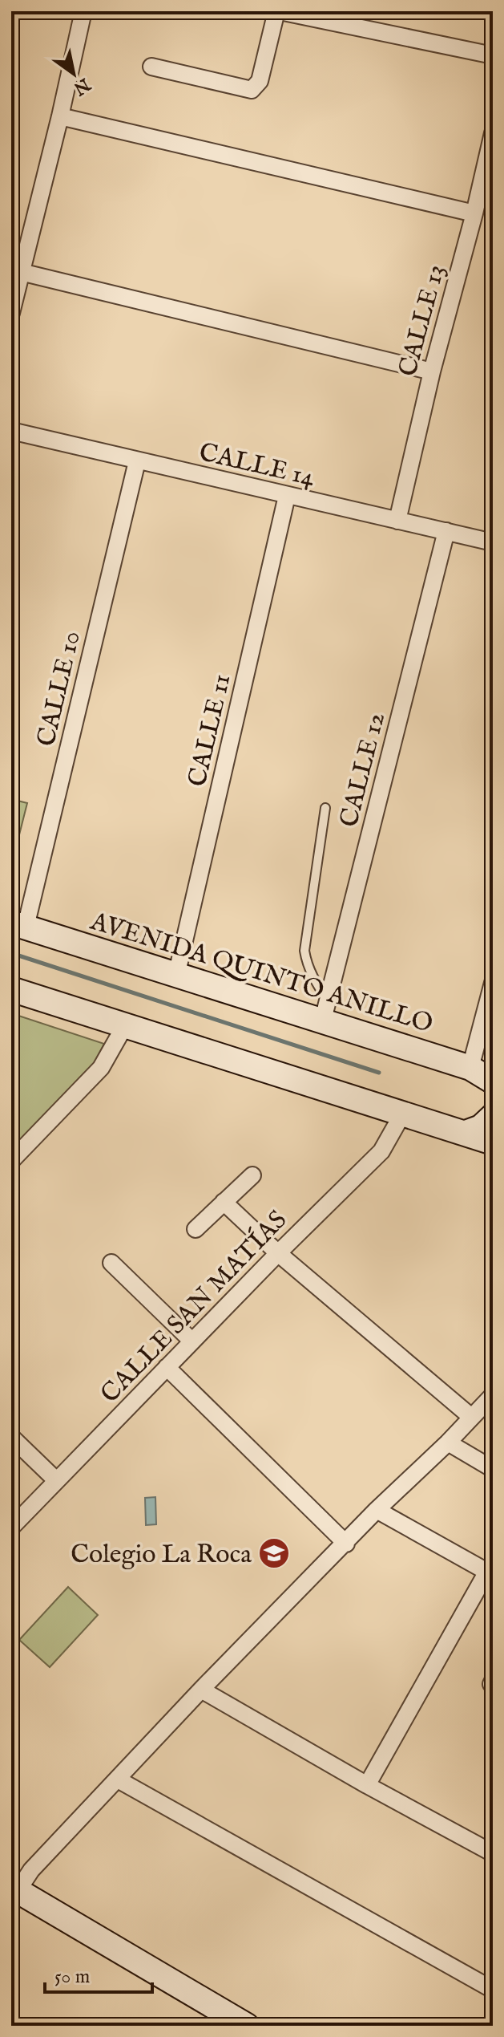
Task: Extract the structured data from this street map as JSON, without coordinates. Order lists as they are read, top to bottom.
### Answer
{
  "streets": {
    "main road": ["AVENIDA QUINTO ANILLO"],
    "street": [
      "CALLE 13",
      "CALLE 14",
      "CALLE 10",
      "CALLE 11",
      "CALLE 12",
      "CALLE SAN MATÍAS"
    ]
  },
  "crossings": [
    ["CALLE 13", "CALLE 14"],
    ["CALLE 14", "CALLE 10"],
    ["CALLE 14", "CALLE 11"],
    ["CALLE 14", "CALLE 12"],
    ["CALLE 10", "AVENIDA QUINTO ANILLO"],
    ["CALLE 11", "AVENIDA QUINTO ANILLO"],
    ["CALLE 12", "AVENIDA QUINTO ANILLO"]
  ],
  "places": {
    "school or university": ["Colegio La Roca"]
  },
  "scale_bar": "50 m",
  "north": "bottom right"
}
